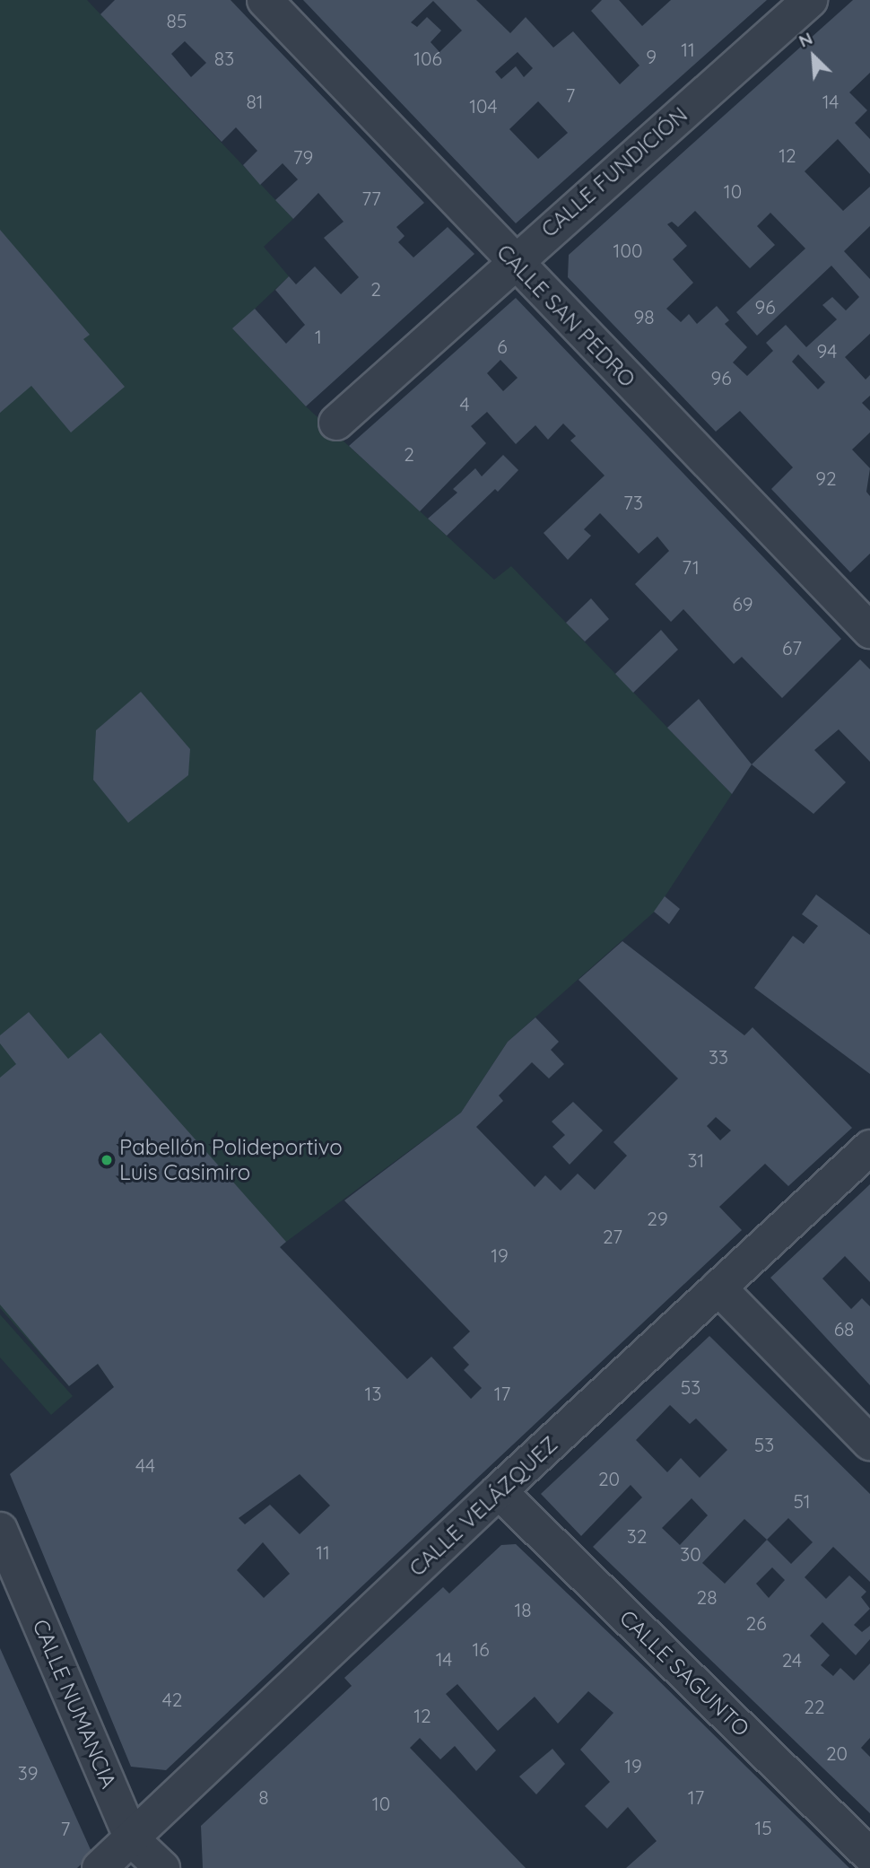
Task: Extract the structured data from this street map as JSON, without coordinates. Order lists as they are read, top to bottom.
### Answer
{
  "streets": {
    "street": [
      "CALLE FUNDICIÓN",
      "CALLE SAN PEDRO",
      "CALLE VELÁZQUEZ",
      "CALLE SAGUNTO",
      "CALLE NUMANCIA"
    ]
  },
  "crossings": [
    ["CALLE FUNDICIÓN", "CALLE SAN PEDRO"],
    ["CALLE VELÁZQUEZ", "CALLE SAGUNTO"],
    ["CALLE VELÁZQUEZ", "CALLE NUMANCIA"]
  ],
  "places": ["Pabellón Polideportivo Luis Casimiro"],
  "house_numbers": [
    "85",
    "11",
    "9",
    "83",
    "106",
    "7",
    "81",
    "14",
    "104",
    "12",
    "79",
    "10",
    "77",
    "100",
    "2",
    "96",
    "98",
    "1",
    "6",
    "94",
    "96",
    "4",
    "2",
    "92",
    "73",
    "71",
    "69",
    "67",
    "33",
    "31",
    "29",
    "27",
    "19",
    "68",
    "53",
    "13",
    "17",
    "53",
    "44",
    "20",
    "51",
    "32",
    "11",
    "30",
    "28",
    "18",
    "26",
    "16",
    "14",
    "24",
    "42",
    "22",
    "12",
    "20",
    "19",
    "39",
    "8",
    "17",
    "10",
    "15",
    "7"
  ],
  "north": "top left"
}
